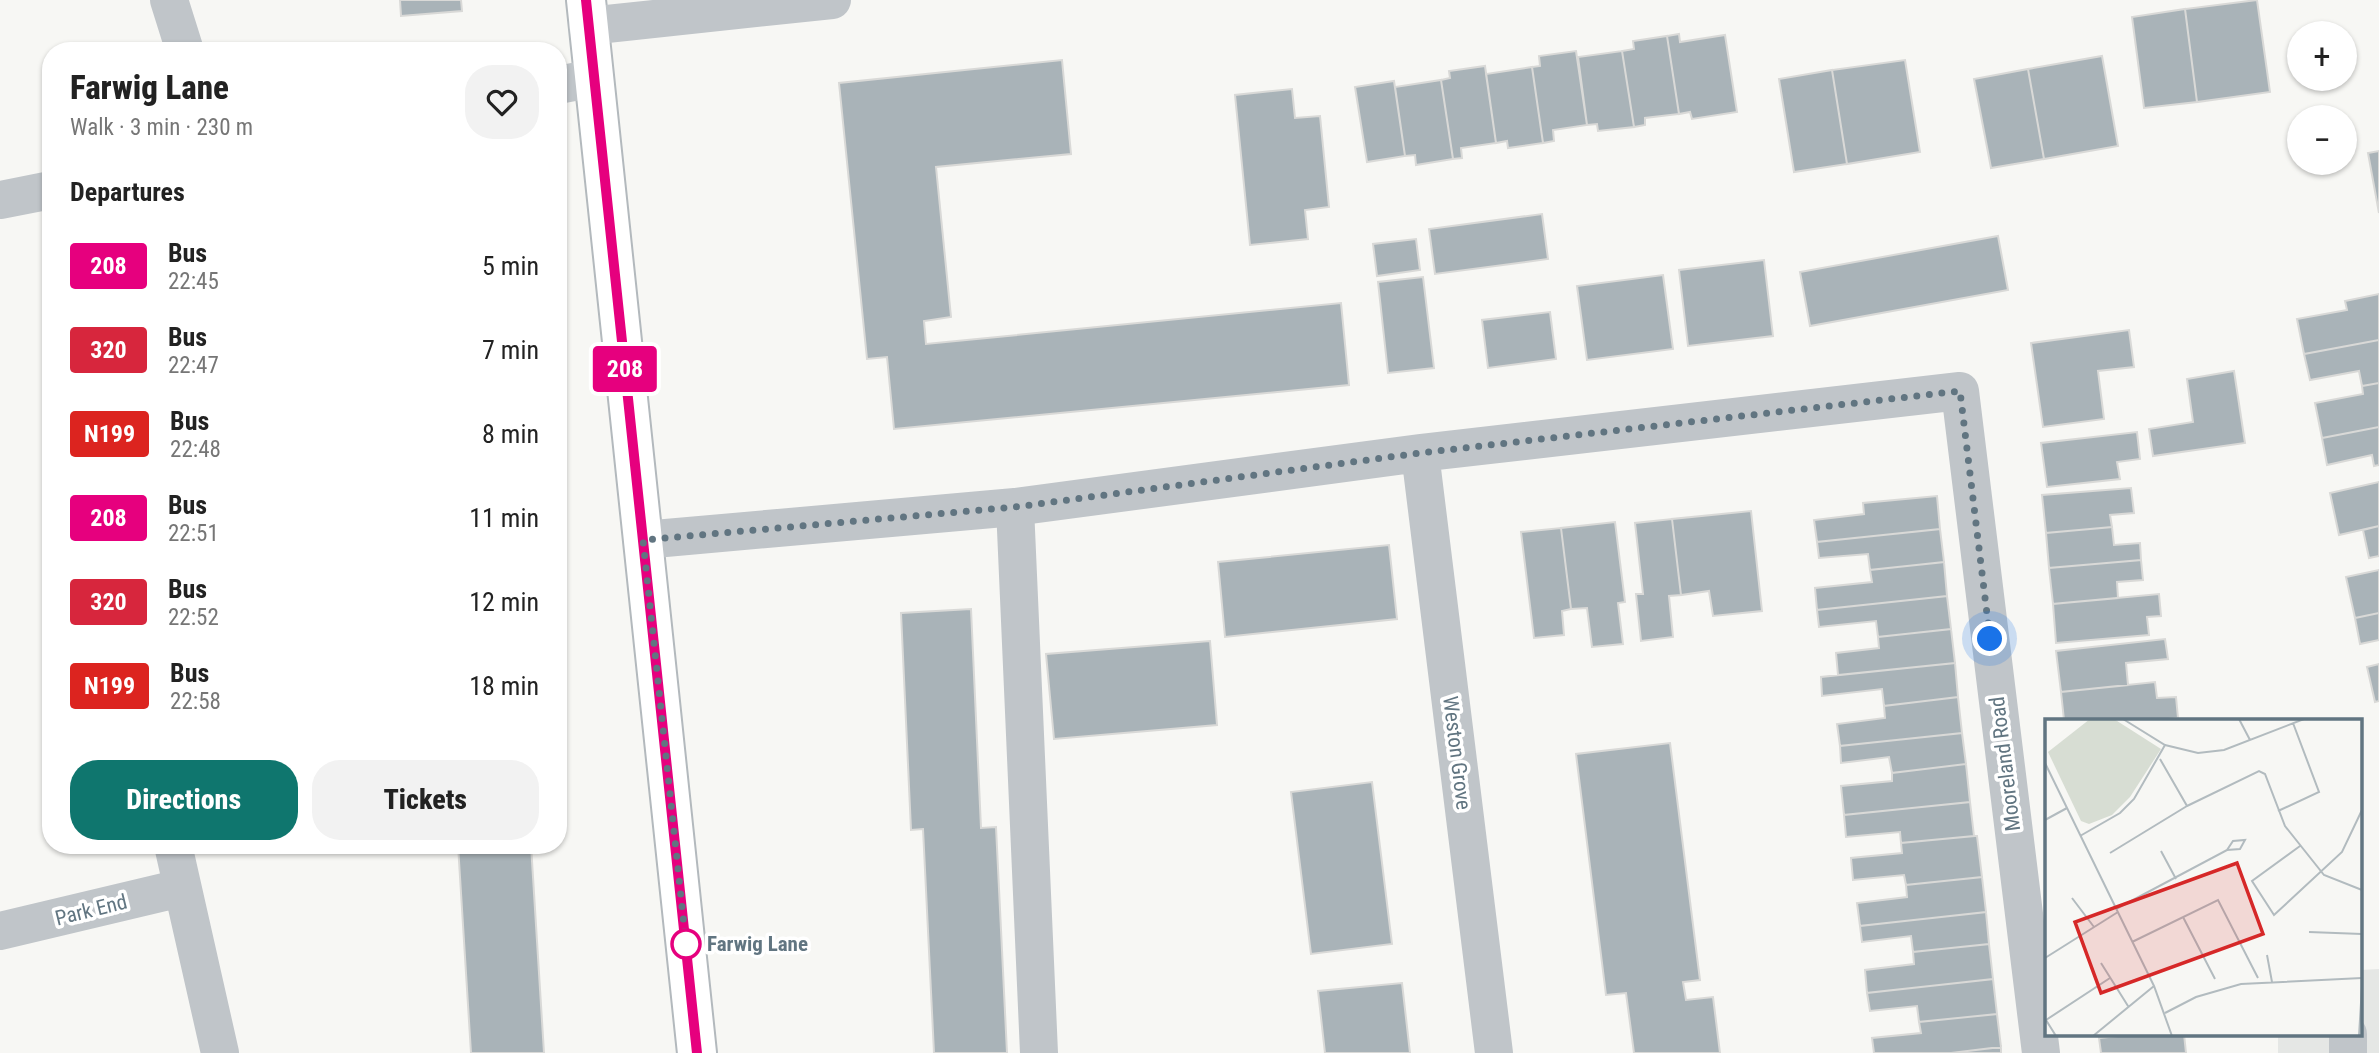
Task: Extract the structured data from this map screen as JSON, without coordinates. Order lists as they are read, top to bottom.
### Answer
{
  "streets": {
    "street": ["Weston Grove", "Mooreland Road", "Park End"]
  },
  "crossings": [
    ["Weston Grove", "Mooreland Road"]
  ],
  "places": ["Farwig Lane"],
  "lines": ["bus line 208"],
  "page": {
    "on_map": "208",
    "map_buttons": ["+", "−"],
    "heading": [
      ["Farwig Lane", "Walk · 3 min · 230 m"],
      "Departures"
    ],
    "list": [
      {
        "mark": "208",
        "name": "Bus",
        "note": "22:45",
        "value": "5 min"
      },
      {
        "mark": "320",
        "name": "Bus",
        "note": "22:47",
        "value": "7 min"
      },
      {
        "mark": "N199",
        "name": "Bus",
        "note": "22:48",
        "value": "8 min"
      },
      {
        "mark": "208",
        "name": "Bus",
        "note": "22:51",
        "value": "11 min"
      },
      {
        "mark": "320",
        "name": "Bus",
        "note": "22:52",
        "value": "12 min"
      },
      {
        "mark": "N199",
        "name": "Bus",
        "note": "22:58",
        "value": "18 min"
      }
    ],
    "buttons": ["Directions", "Tickets"]
  }
}
